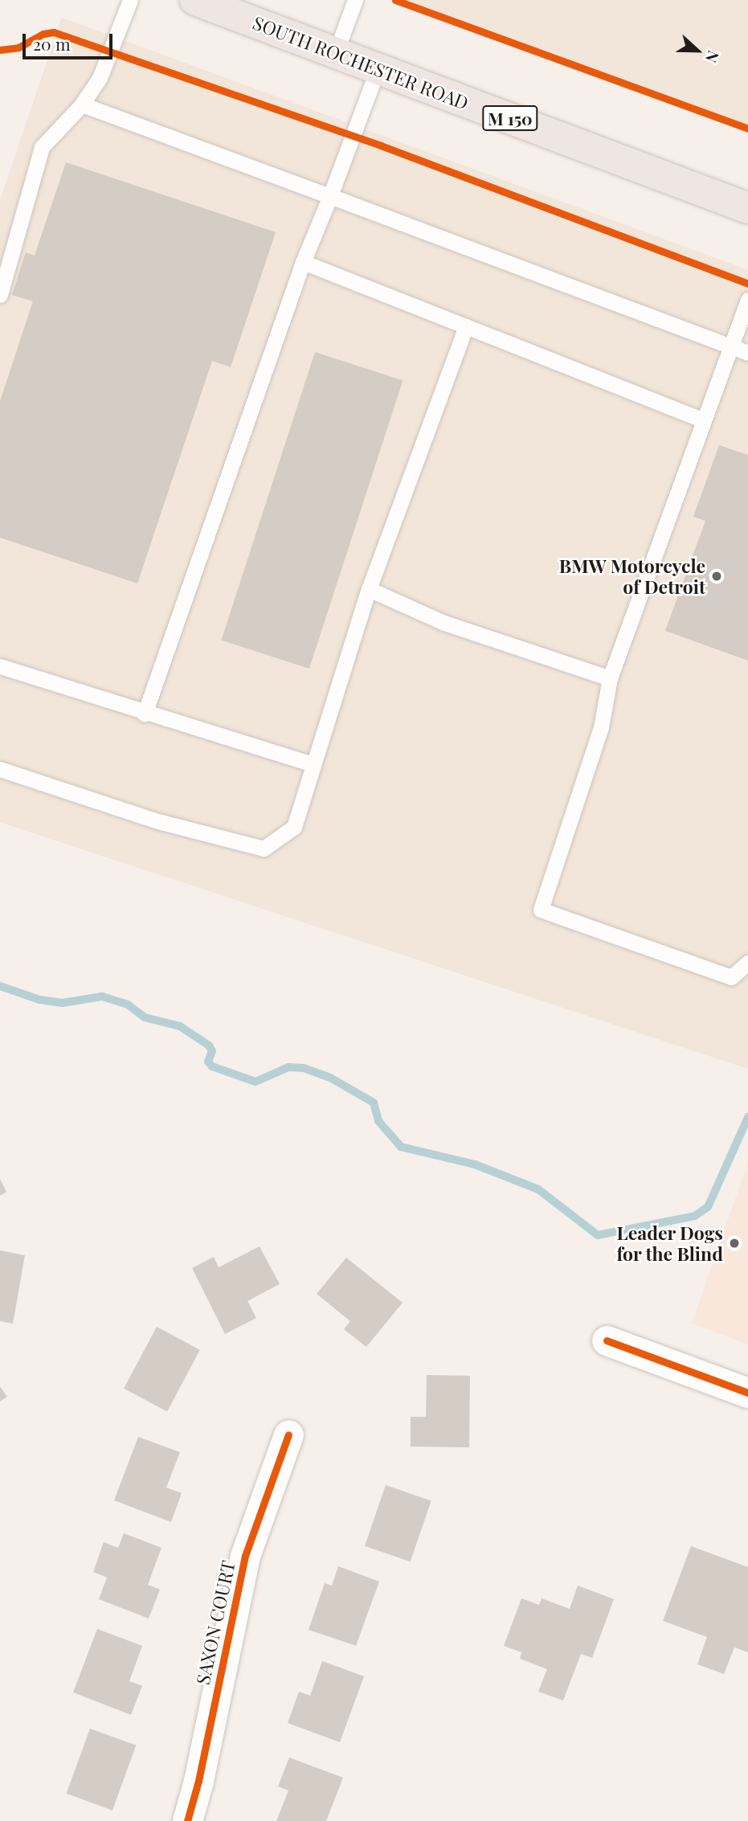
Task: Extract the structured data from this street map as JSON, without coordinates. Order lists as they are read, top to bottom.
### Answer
{
  "streets": {
    "main road": ["SOUTH ROCHESTER ROAD", "M 150"],
    "street": ["SAXON COURT"]
  },
  "places": ["BMW Motorcycle of Detroit", "Leader Dogs for the Blind"],
  "scale_bar": "20 m",
  "north": "right"
}
